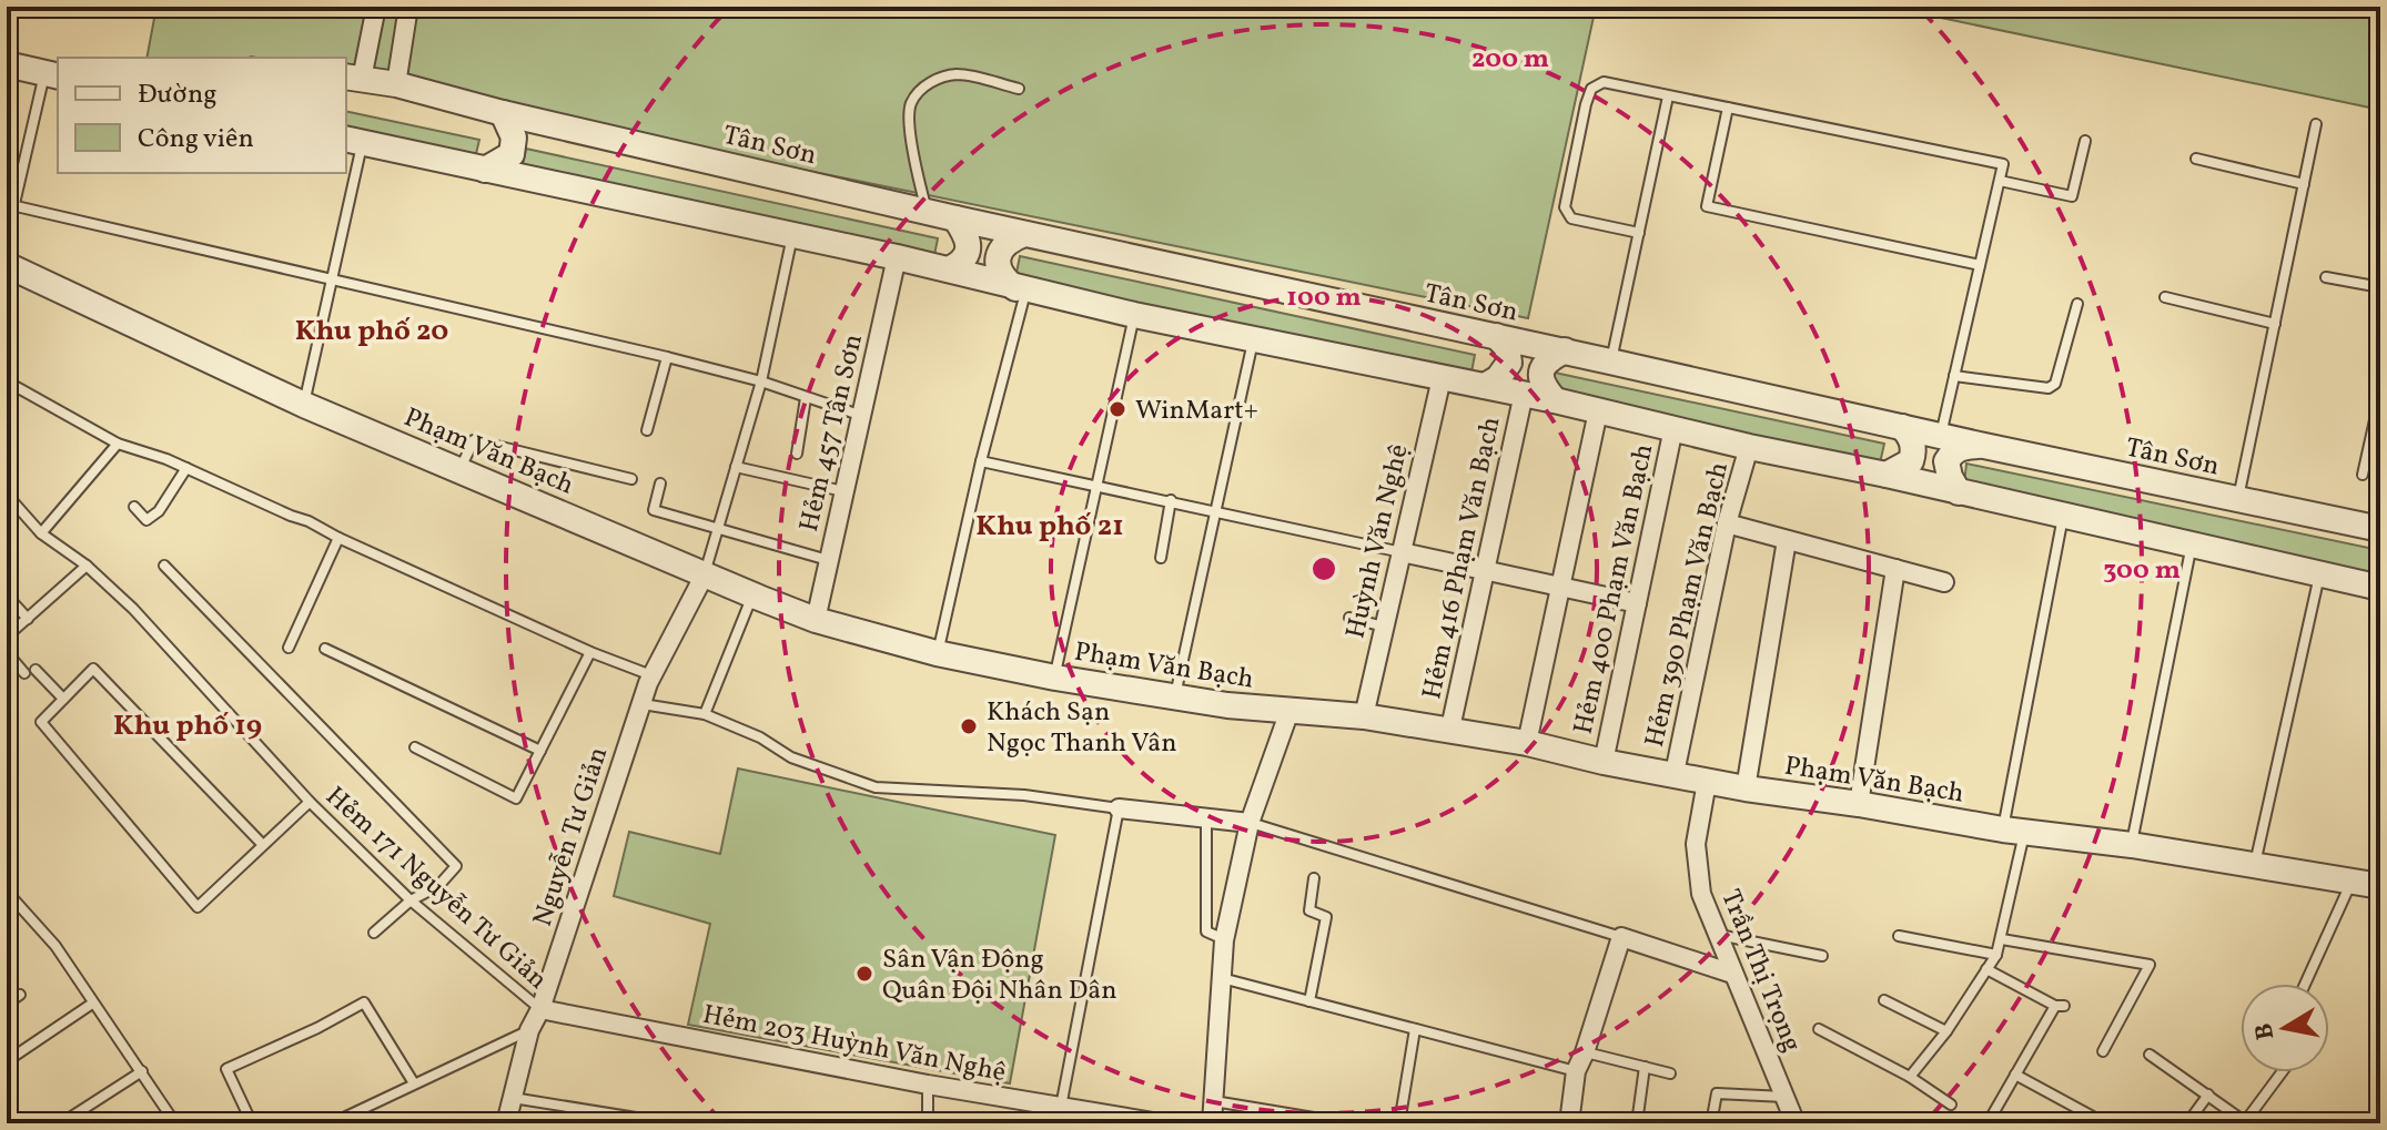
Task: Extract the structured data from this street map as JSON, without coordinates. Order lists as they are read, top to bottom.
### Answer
{
  "streets": {
    "street": [
      "Tân Sơn",
      "Hẻm 457 Tân Sơn",
      "Phạm Văn Bạch",
      "Huỳnh Văn Nghệ",
      "Hẻm 416 Phạm Văn Bạch",
      "Hẻm 400 Phạm Văn Bạch",
      "Hẻm 390 Phạm Văn Bạch",
      "Nguyễn Tư Giản",
      "Trần Thị Trọng",
      "Hẻm 203 Huỳnh Văn Nghệ"
    ],
    "lane": ["Hẻm 171 Nguyễn Tư Giản"]
  },
  "crossings": [
    ["Hẻm 457 Tân Sơn", "Phạm Văn Bạch"],
    ["Phạm Văn Bạch", "Huỳnh Văn Nghệ"],
    ["Phạm Văn Bạch", "Hẻm 416 Phạm Văn Bạch"],
    ["Phạm Văn Bạch", "Hẻm 400 Phạm Văn Bạch"],
    ["Phạm Văn Bạch", "Hẻm 390 Phạm Văn Bạch"],
    ["Phạm Văn Bạch", "Nguyễn Tư Giản"],
    ["Phạm Văn Bạch", "Trần Thị Trọng"],
    ["Nguyễn Tư Giản", "Hẻm 171 Nguyễn Tư Giản"],
    ["Nguyễn Tư Giản", "Hẻm 203 Huỳnh Văn Nghệ"],
    ["Hẻm 171 Nguyễn Tư Giản", "Hẻm 203 Huỳnh Văn Nghệ"]
  ],
  "districts": ["Khu phố 20", "Khu phố 21", "Khu phố 19"],
  "places": ["WinMart+", "Khách Sạn Ngọc Thanh Vân", "Sân Vận Động Quân Đội Nhân Dân"],
  "legend": ["Đường", "Công viên"],
  "north": "left",
  "rings": ["200 m", "100 m", "300 m"]
}
